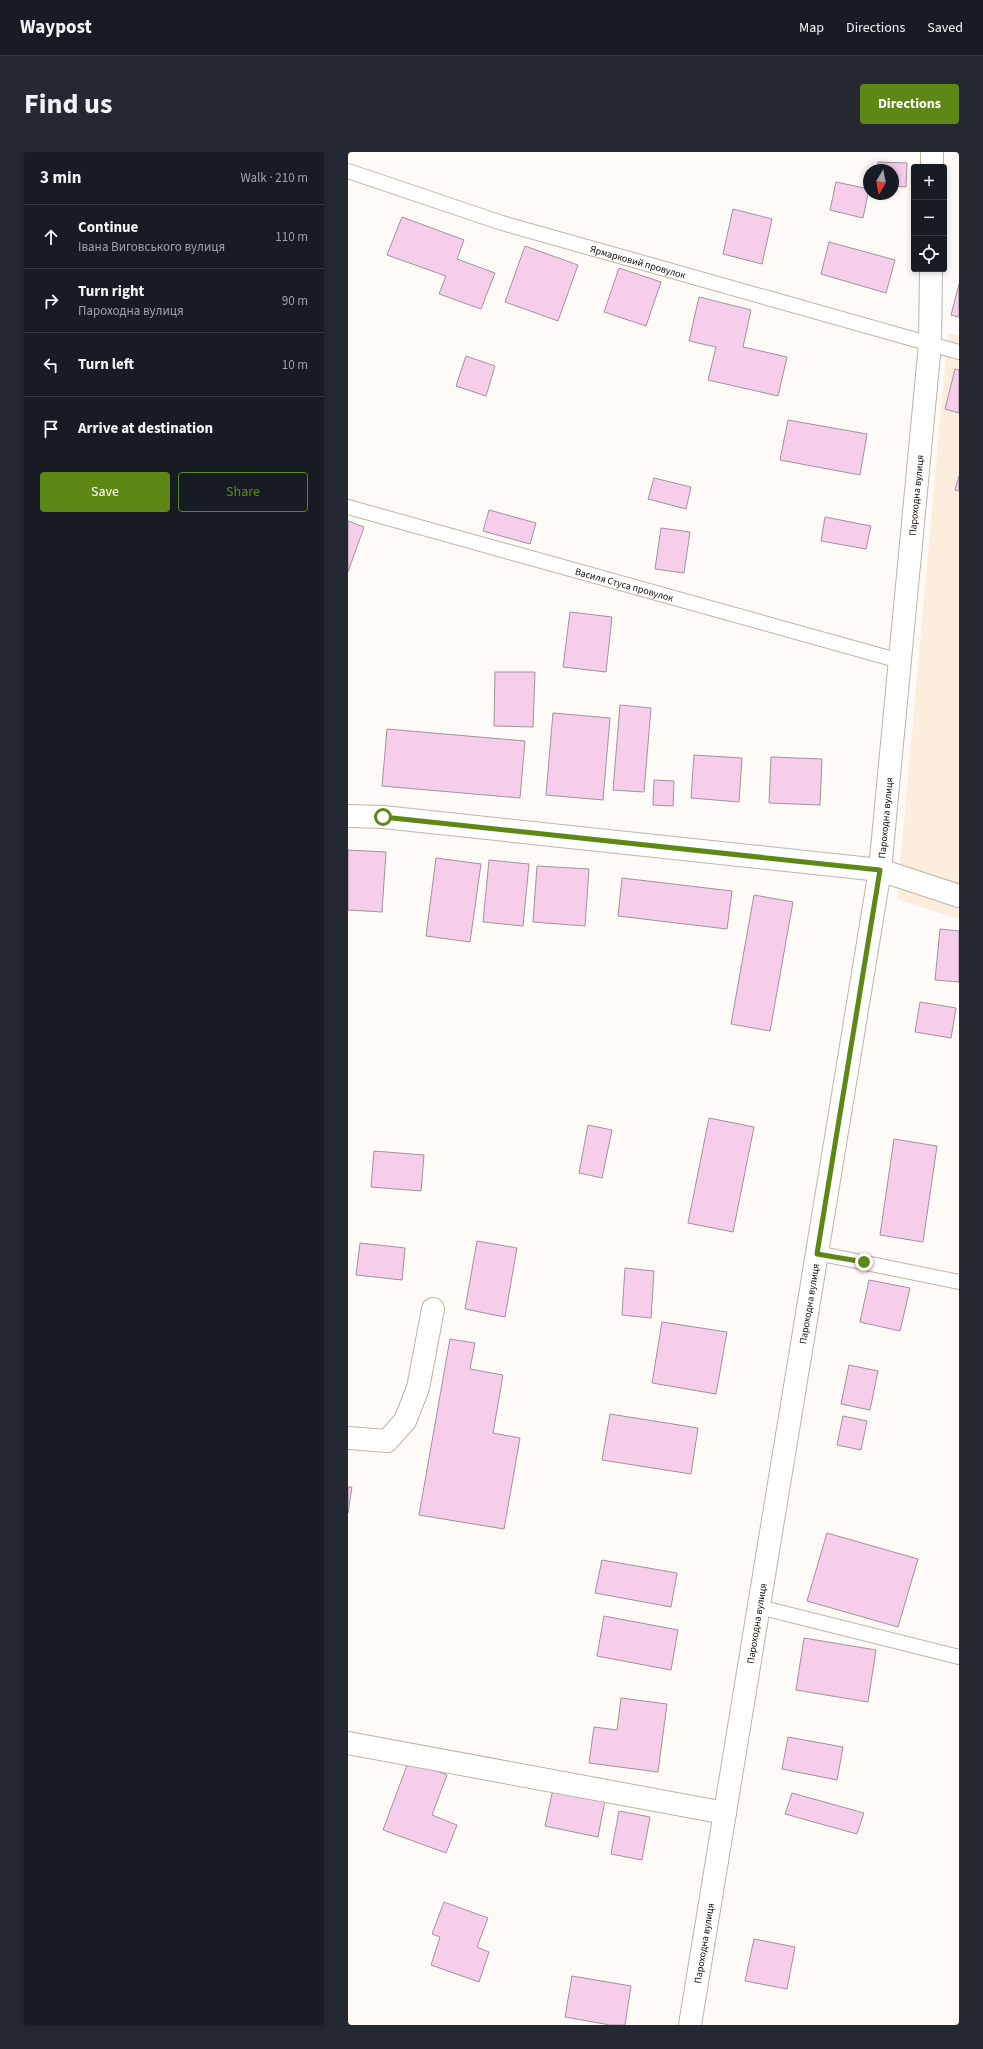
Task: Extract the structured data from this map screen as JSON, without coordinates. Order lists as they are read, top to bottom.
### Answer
{
  "streets": {
    "street": ["Пароходна вулиця"],
    "lane": ["Ярмарковий провулок", "Василя Стуса провулок"]
  },
  "crossings": [
    ["Ярмарковий провулок", "Пароходна вулиця"],
    ["Пароходна вулиця", "Василя Стуса провулок"]
  ],
  "north": "bottom",
  "page": {
    "header": "Waypost",
    "nav": ["Map", "Directions", "Saved"],
    "title": "Find us",
    "buttons": [
      "Directions",
      ["Save", "Share"]
    ],
    "heading": ["3 min", "Walk · 210 m"],
    "map_buttons": ["+", "−"],
    "list": [
      ["Continue", "Івана Виговського вулиця", "110 m"],
      ["Turn right", "Пароходна вулиця", "90 m"],
      ["Turn left", "10 m"],
      "Arrive at destination"
    ]
  }
}
